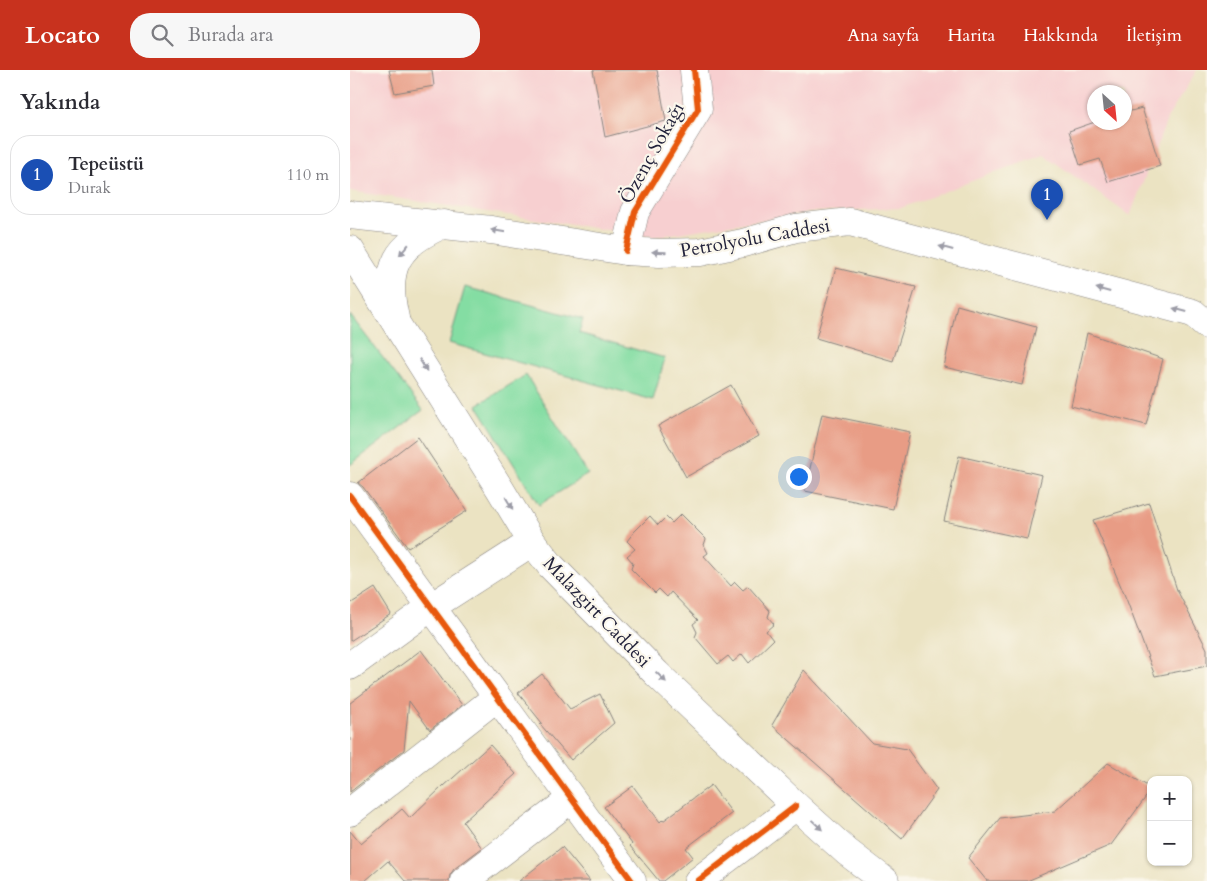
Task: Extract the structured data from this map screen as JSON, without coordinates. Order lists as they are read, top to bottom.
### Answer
{
  "streets": {
    "main road": ["Özenç Sokağı", "Petrolyolu Caddesi", "Malazgirt Caddesi"]
  },
  "crossings": [
    ["Özenç Sokağı", "Petrolyolu Caddesi"]
  ],
  "one_way": ["Petrolyolu Caddesi"],
  "north": "bottom right",
  "page": {
    "header": "Locato",
    "search": "Burada ara",
    "nav": [
      "Ana sayfa",
      "Harita",
      "Hakkında",
      "İletişim"
    ],
    "heading": "Yakında",
    "list": [
      {
        "mark": "1",
        "name": "Tepeüstü",
        "note": "Durak",
        "value": "110 m"
      }
    ],
    "pins": "1",
    "map_buttons": ["+", "−"]
  }
}
